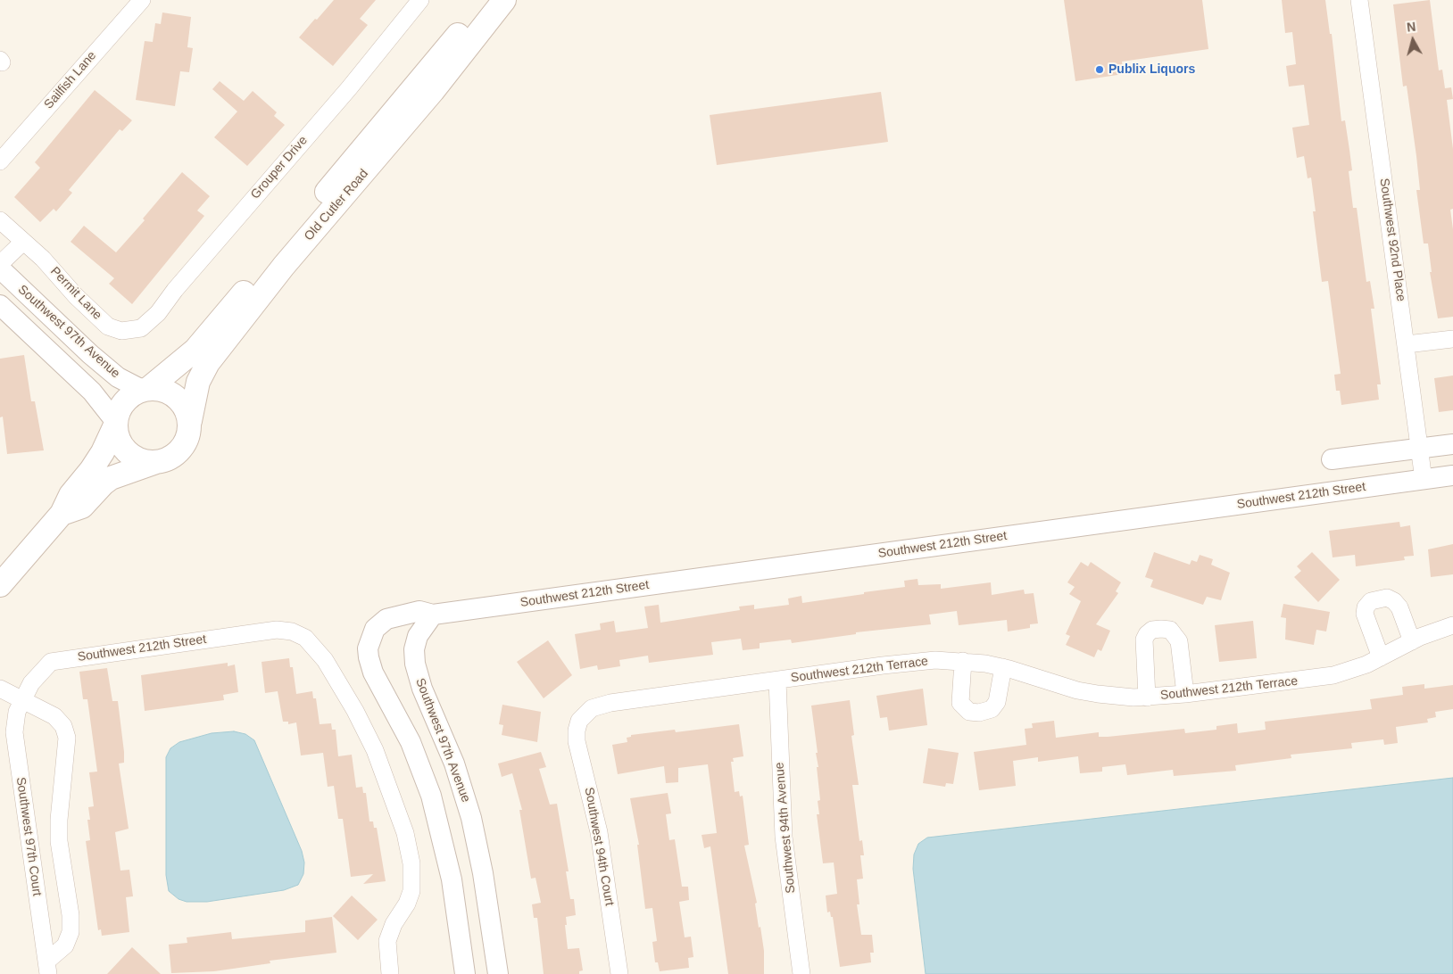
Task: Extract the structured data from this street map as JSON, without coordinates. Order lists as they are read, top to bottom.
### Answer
{
  "streets": {
    "main road": ["Old Cutler Road"],
    "street": [
      "Sailfish Lane",
      "Grouper Drive",
      "Southwest 92nd Place",
      "Permit Lane",
      "Southwest 97th Avenue",
      "Southwest 212th Street",
      "Southwest 212th Terrace",
      "Southwest 94th Avenue",
      "Southwest 97th Court",
      "Southwest 94th Court"
    ]
  },
  "crossings": [
    ["Grouper Drive", "Permit Lane"],
    ["Old Cutler Road", "Southwest 97th Avenue"],
    ["Southwest 92nd Place", "Southwest 212th Street"],
    ["Southwest 97th Avenue", "Southwest 212th Street"],
    ["Southwest 212th Street", "Southwest 97th Court"],
    ["Southwest 212th Terrace", "Southwest 94th Avenue"],
    ["Southwest 212th Terrace", "Southwest 94th Court"]
  ],
  "places": ["Publix Liquors"],
  "north": "top"
}
